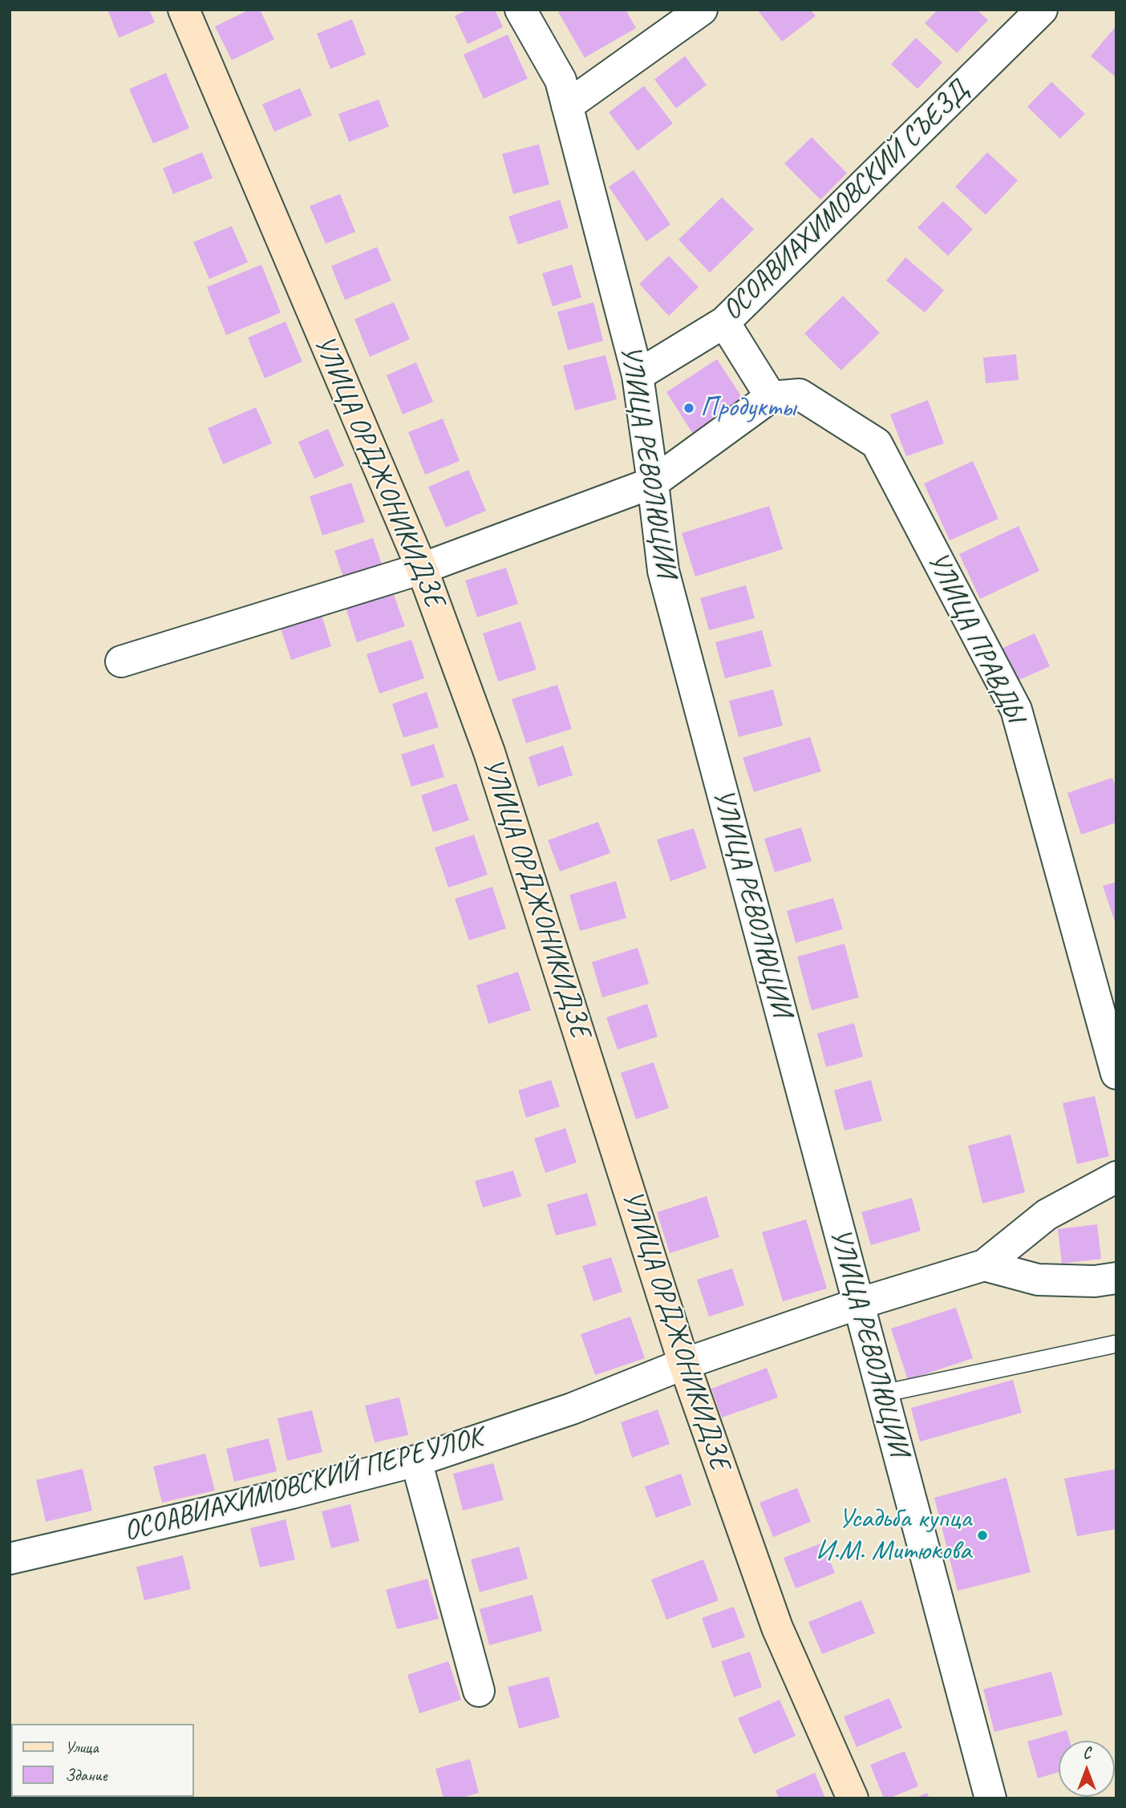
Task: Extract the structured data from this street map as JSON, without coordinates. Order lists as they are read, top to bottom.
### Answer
{
  "streets": {
    "street": [
      "ОСОАВИАХИМОВСКИЙ СЪЕЗД",
      "УЛИЦА РЕВОЛЮЦИИ",
      "УЛИЦА ОРДЖОНИКИДЗЕ",
      "УЛИЦА ПРАВДЫ",
      "ОСОАВИАХИМОВСКИЙ ПЕРЕУЛОК"
    ]
  },
  "crossings": [
    ["ОСОАВИАХИМОВСКИЙ СЪЕЗД", "УЛИЦА РЕВОЛЮЦИИ"],
    ["УЛИЦА РЕВОЛЮЦИИ", "ОСОАВИАХИМОВСКИЙ ПЕРЕУЛОК"],
    ["УЛИЦА ОРДЖОНИКИДЗЕ", "ОСОАВИАХИМОВСКИЙ ПЕРЕУЛОК"]
  ],
  "places": ["Продукты", "Усадьба купца И.М. Митюкова"],
  "legend": ["Улица", "Здание"],
  "north": "top"
}
